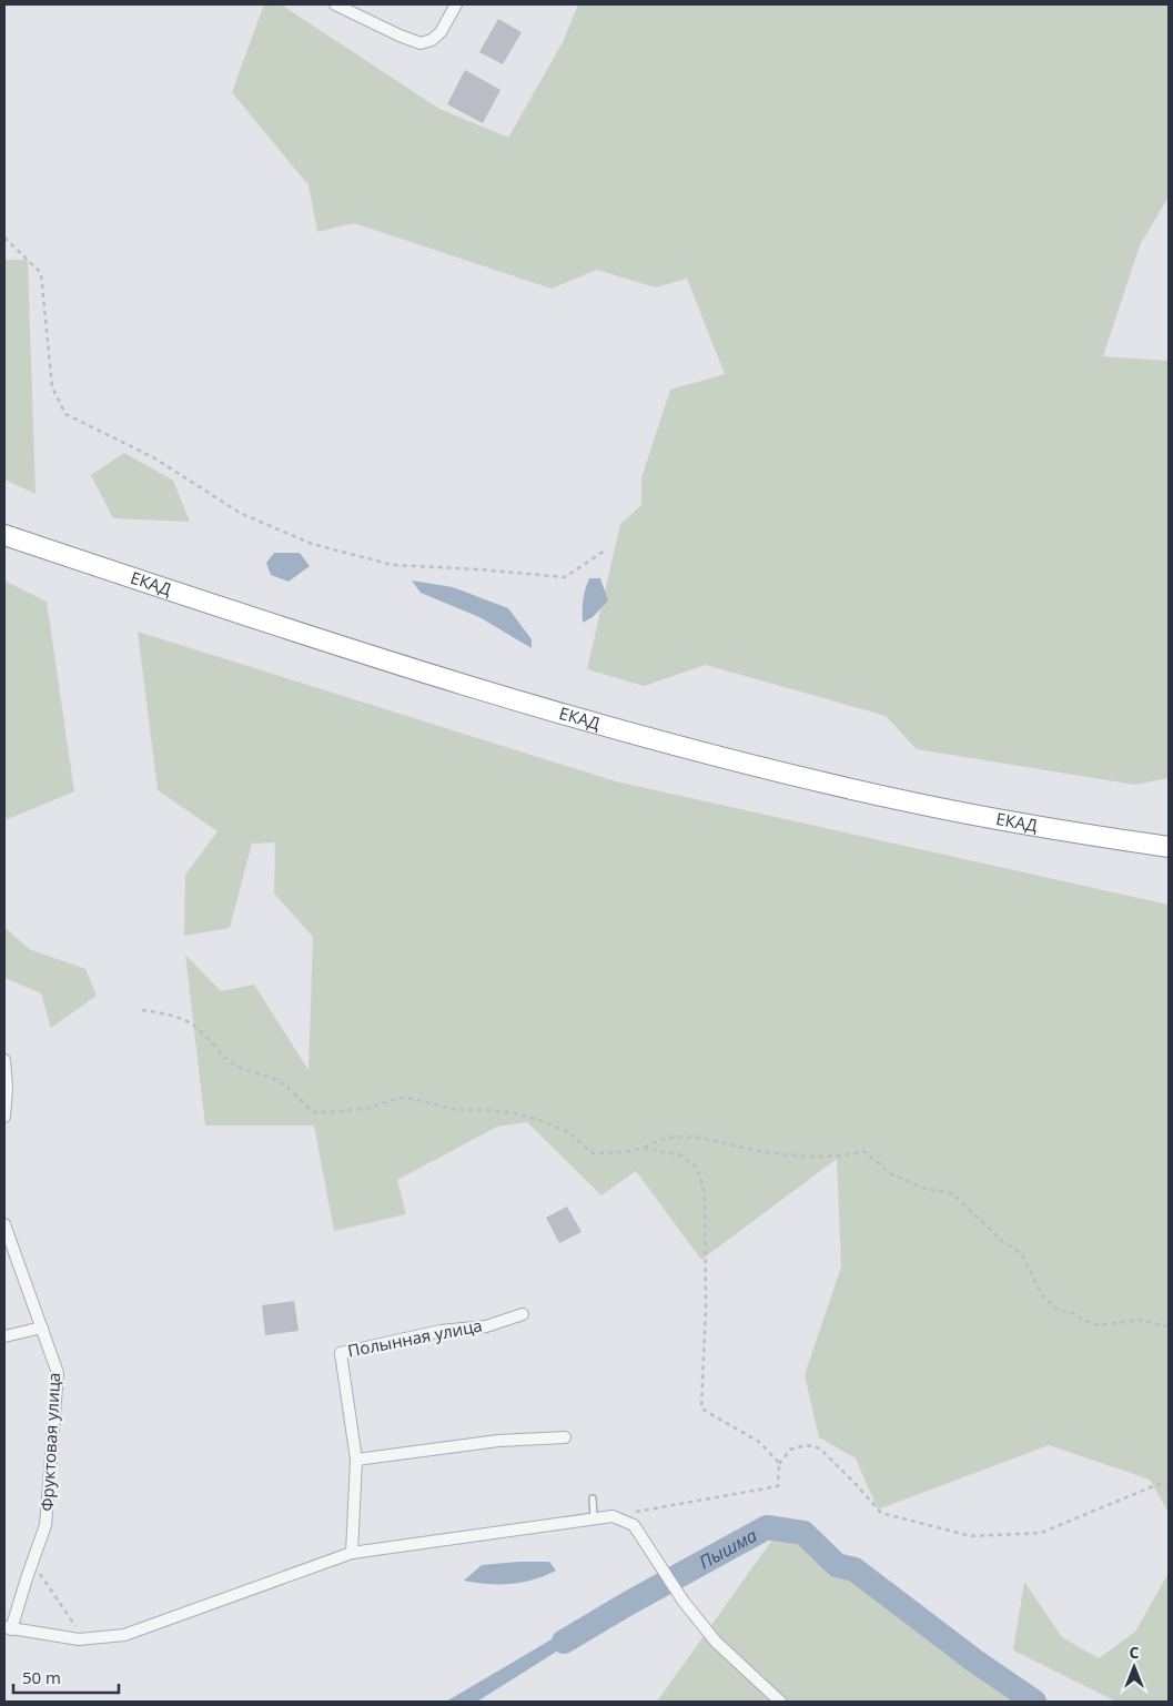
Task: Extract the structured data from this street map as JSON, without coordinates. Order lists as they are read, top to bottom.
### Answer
{
  "streets": {
    "highway": ["ЕКАД"],
    "street": ["Полынная улица", "Фруктовая улица"]
  },
  "water": ["Пышма"],
  "scale_bar": "50 m",
  "north": "top"
}
